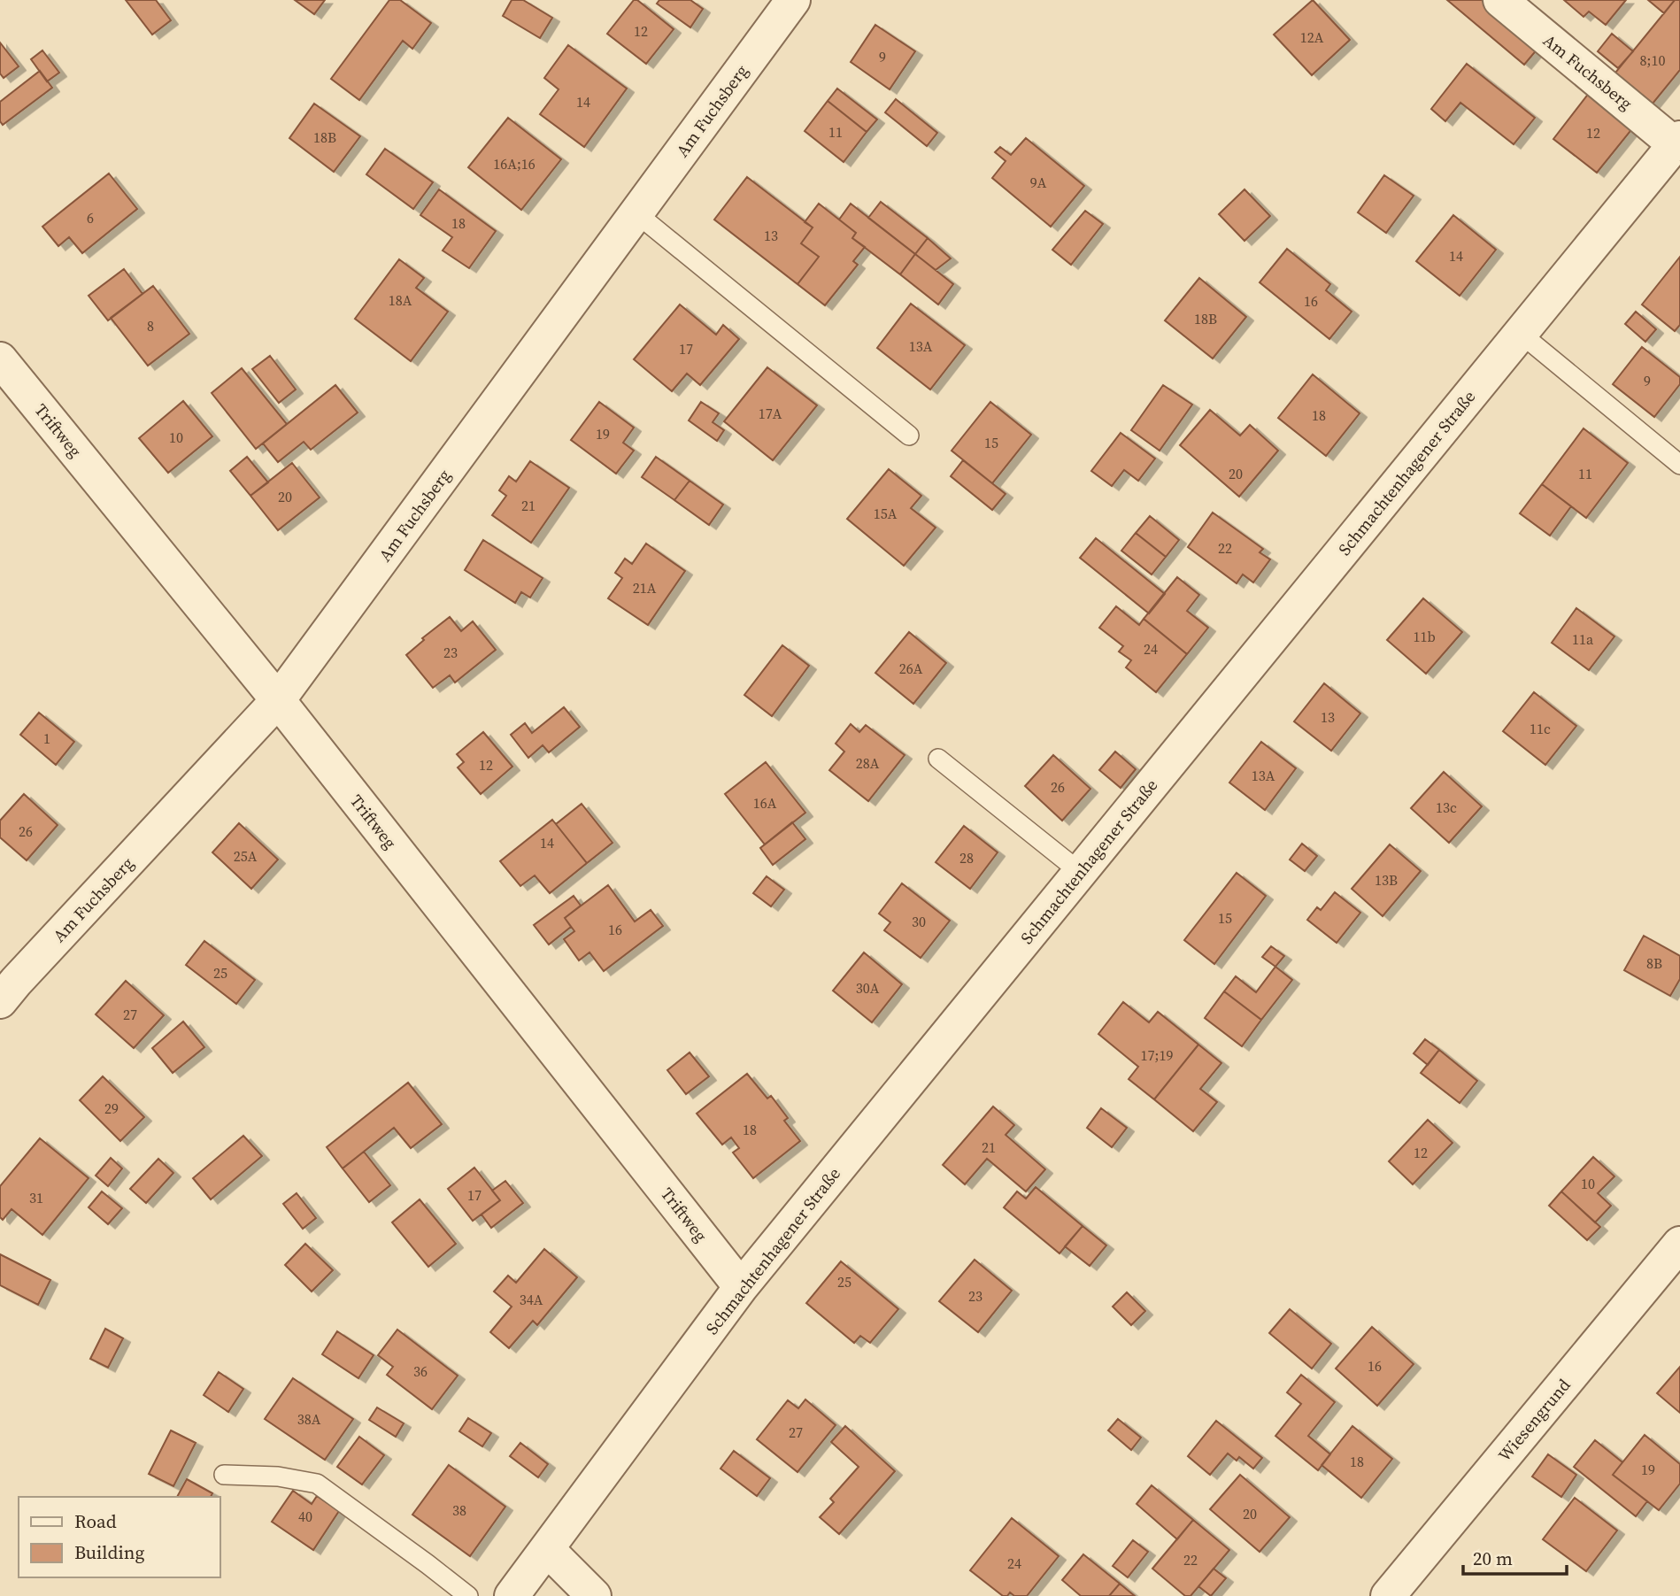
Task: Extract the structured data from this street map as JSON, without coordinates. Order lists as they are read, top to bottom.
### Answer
{
  "streets": {
    "street": [
      "Am Fuchsberg",
      "Triftweg",
      "Schmachtenhagener Straße",
      "Wiesengrund"
    ]
  },
  "crossings": [
    ["Am Fuchsberg", "Triftweg"],
    ["Am Fuchsberg", "Schmachtenhagener Straße"],
    ["Triftweg", "Schmachtenhagener Straße"]
  ],
  "house_numbers": [
    "12",
    "12A",
    "9",
    "8;10",
    "14",
    "11",
    "12",
    "18B",
    "16A;16",
    "9A",
    "6",
    "18",
    "13",
    "14",
    "18A",
    "16",
    "18B",
    "8",
    "13A",
    "17",
    "9",
    "17A",
    "18",
    "19",
    "10",
    "15",
    "20",
    "11",
    "20",
    "21",
    "15A",
    "22",
    "21A",
    "11b",
    "11a",
    "24",
    "23",
    "26A",
    "13",
    "11c",
    "1",
    "28A",
    "12",
    "13A",
    "26",
    "16A",
    "13c",
    "26",
    "14",
    "25A",
    "28",
    "13B",
    "15",
    "30",
    "16",
    "8B",
    "25",
    "30A",
    "27",
    "17;19",
    "29",
    "18",
    "21",
    "12",
    "10",
    "17",
    "31",
    "25",
    "23",
    "34A",
    "16",
    "36",
    "38A",
    "27",
    "18",
    "19",
    "38",
    "20",
    "40",
    "22",
    "24"
  ],
  "legend": ["Road", "Building"],
  "scale_bar": "20 m"
}
